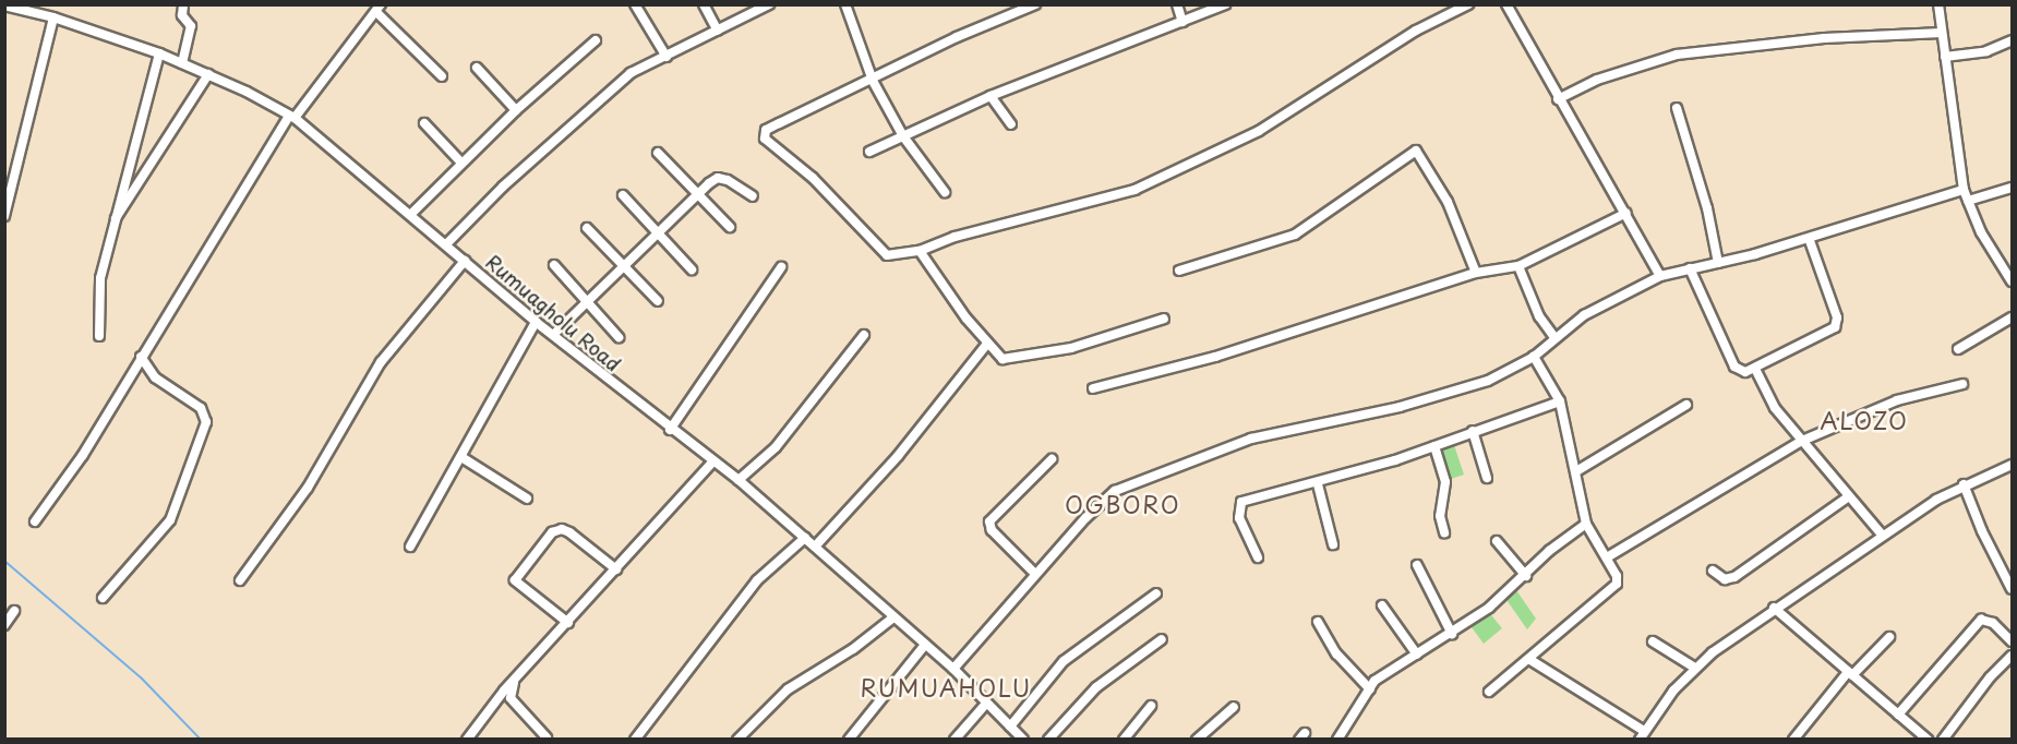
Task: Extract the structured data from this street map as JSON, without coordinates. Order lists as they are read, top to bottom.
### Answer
{
  "streets": {
    "street": ["Rumuagholu Road"]
  },
  "districts": ["ALOZO", "OGBORO", "RUMUAHOLU"]
}
